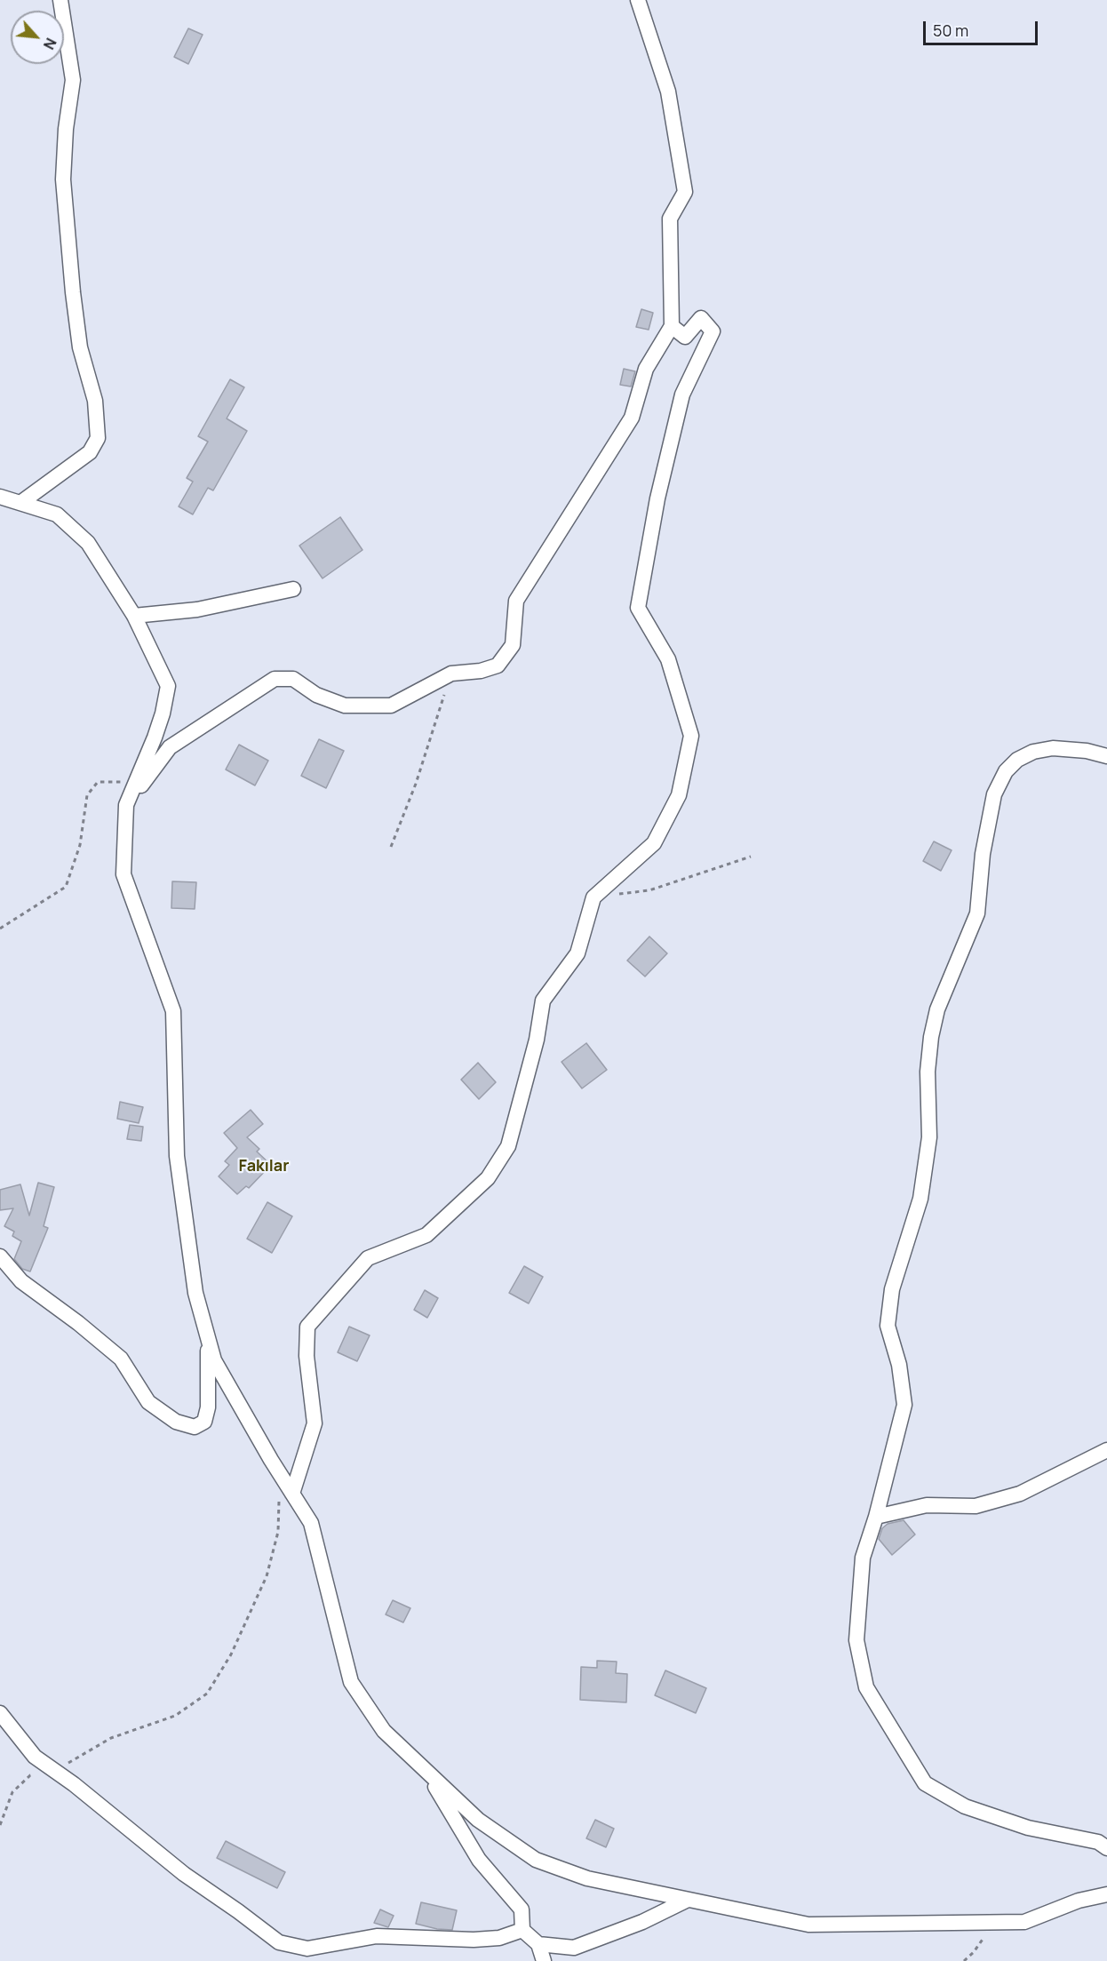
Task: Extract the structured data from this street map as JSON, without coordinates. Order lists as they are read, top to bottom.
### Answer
{
  "districts": ["Fakılar"],
  "scale_bar": "50 m",
  "north": "bottom right"
}
